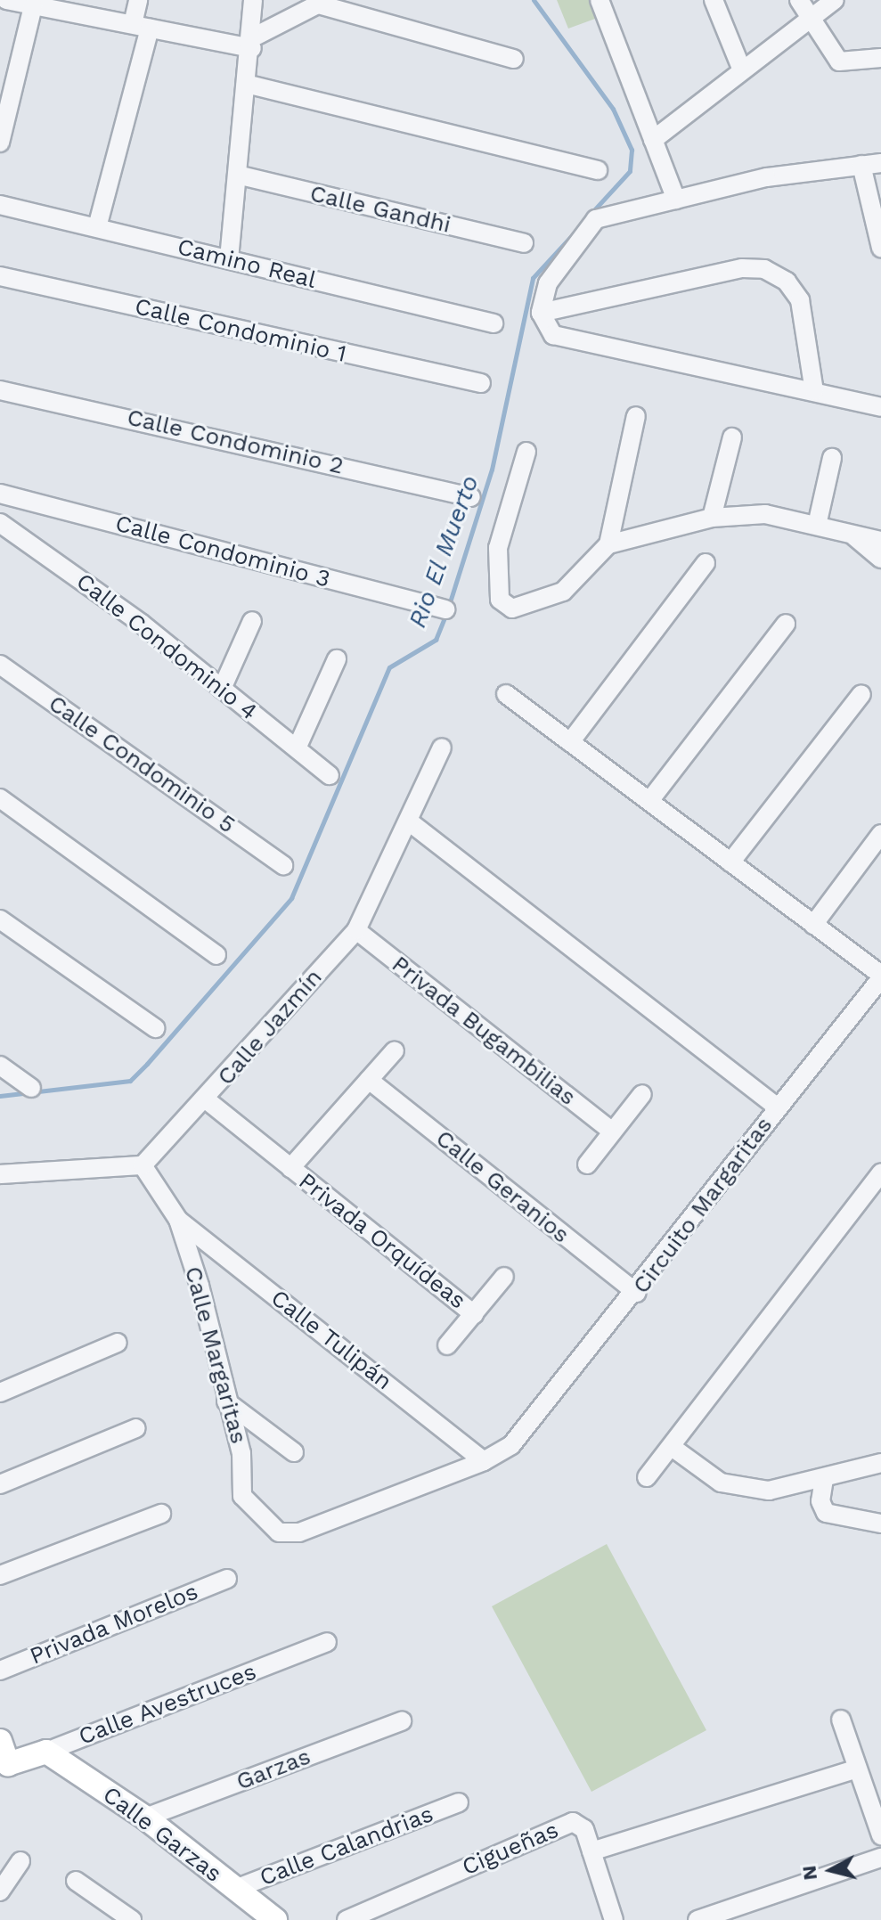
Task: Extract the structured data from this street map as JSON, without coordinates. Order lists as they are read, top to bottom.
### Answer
{
  "streets": {
    "main road": ["Calle Avestruces", "Calle Garzas"],
    "street": [
      "Calle Gandhi",
      "Camino Real",
      "Calle Condominio 1",
      "Calle Condominio 2",
      "Calle Condominio 3",
      "Calle Condominio 4",
      "Calle Condominio 5",
      "Calle Jazmín",
      "Privada Bugambilias",
      "Calle Geranios",
      "Circuito Margaritas",
      "Privada Orquídeas",
      "Calle Tulipán",
      "Calle Margaritas",
      "Privada Morelos",
      "Garzas",
      "Calle Calandrias",
      "Cigueñas"
    ]
  },
  "crossings": [
    ["Calle Jazmín", "Privada Bugambilias"],
    ["Calle Jazmín", "Circuito Margaritas"],
    ["Calle Jazmín", "Privada Orquídeas"],
    ["Calle Jazmín", "Calle Margaritas"],
    ["Calle Geranios", "Circuito Margaritas"],
    ["Circuito Margaritas", "Calle Tulipán"],
    ["Circuito Margaritas", "Calle Margaritas"],
    ["Calle Tulipán", "Calle Margaritas"],
    ["Calle Avestruces", "Calle Garzas"],
    ["Garzas", "Calle Garzas"],
    ["Calle Garzas", "Calle Calandrias"]
  ],
  "water": ["Rio El Muerto"],
  "north": "left"
}
